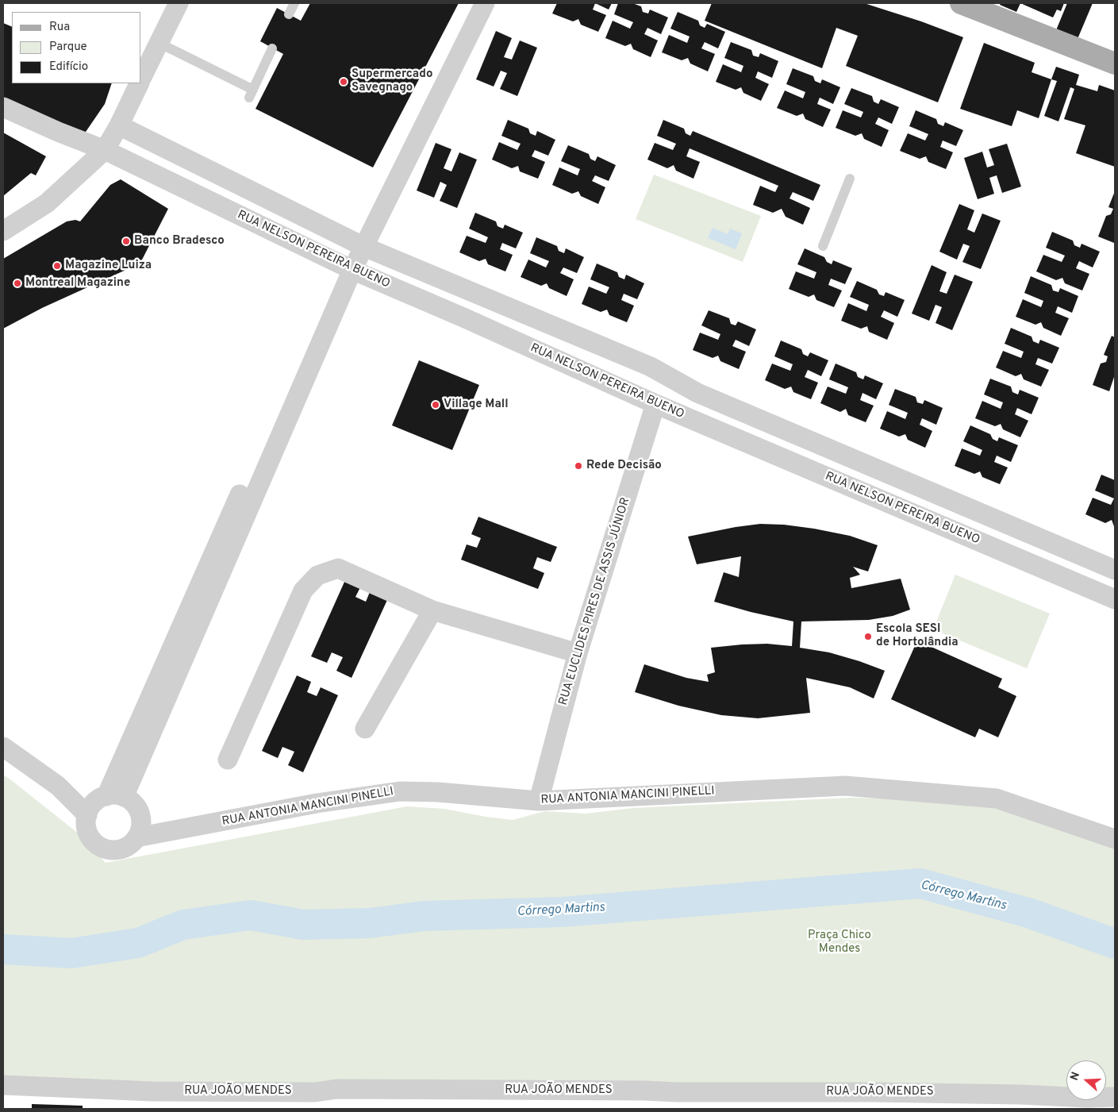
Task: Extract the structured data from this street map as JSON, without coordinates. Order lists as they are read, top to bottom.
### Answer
{
  "streets": {
    "street": [
      "RUA NELSON PEREIRA BUENO",
      "RUA EUCLIDES PIRES DE ASSIS JÚNIOR",
      "RUA ANTONIA MANCINI PINELLI",
      "RUA JOÃO MENDES"
    ]
  },
  "crossings": [
    ["RUA NELSON PEREIRA BUENO", "RUA EUCLIDES PIRES DE ASSIS JÚNIOR"],
    ["RUA EUCLIDES PIRES DE ASSIS JÚNIOR", "RUA ANTONIA MANCINI PINELLI"]
  ],
  "water": ["Córrego Martins"],
  "parks": ["Praça Chico Mendes"],
  "places": [
    "Supermercado Savegnago",
    "Banco Bradesco",
    "Magazine Luiza",
    "Montreal Magazine",
    "Village Mall",
    "Rede Decisão",
    "Escola SESI de Hortolândia"
  ],
  "legend": ["Rua", "Parque", "Edifício"],
  "north": "left"
}
